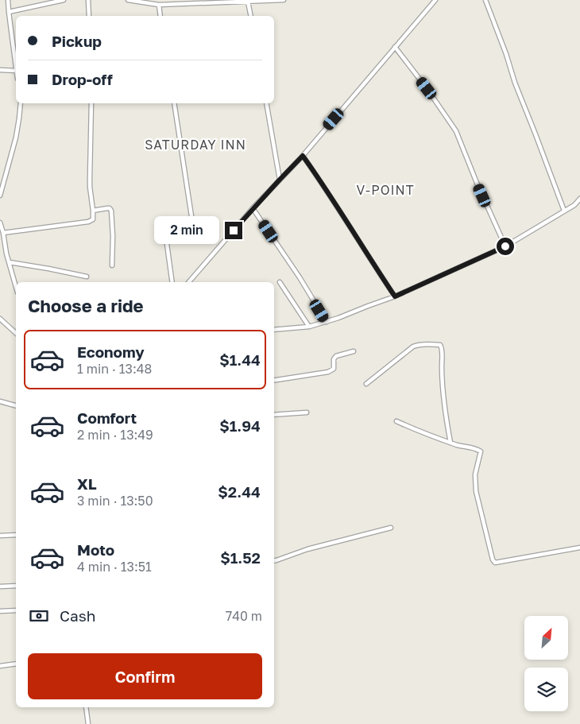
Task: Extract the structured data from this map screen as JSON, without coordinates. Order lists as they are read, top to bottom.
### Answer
{
  "districts": ["SATURDAY INN", "V-POINT"],
  "north": "top right",
  "page": {
    "banner": ["Pickup", "Drop-off"],
    "bubble": "2 min",
    "heading": "Choose a ride",
    "list": [
      {
        "name": "Economy",
        "note": "1 min · 13:48",
        "value": "$1.44"
      },
      {
        "name": "Comfort",
        "note": "2 min · 13:49",
        "value": "$1.94"
      },
      {
        "name": "XL",
        "note": "3 min · 13:50",
        "value": "$2.44"
      },
      {
        "name": "Moto",
        "note": "4 min · 13:51",
        "value": "$1.52"
      }
    ],
    "pay": ["Cash", "740 m"],
    "buttons": "Confirm"
  }
}
